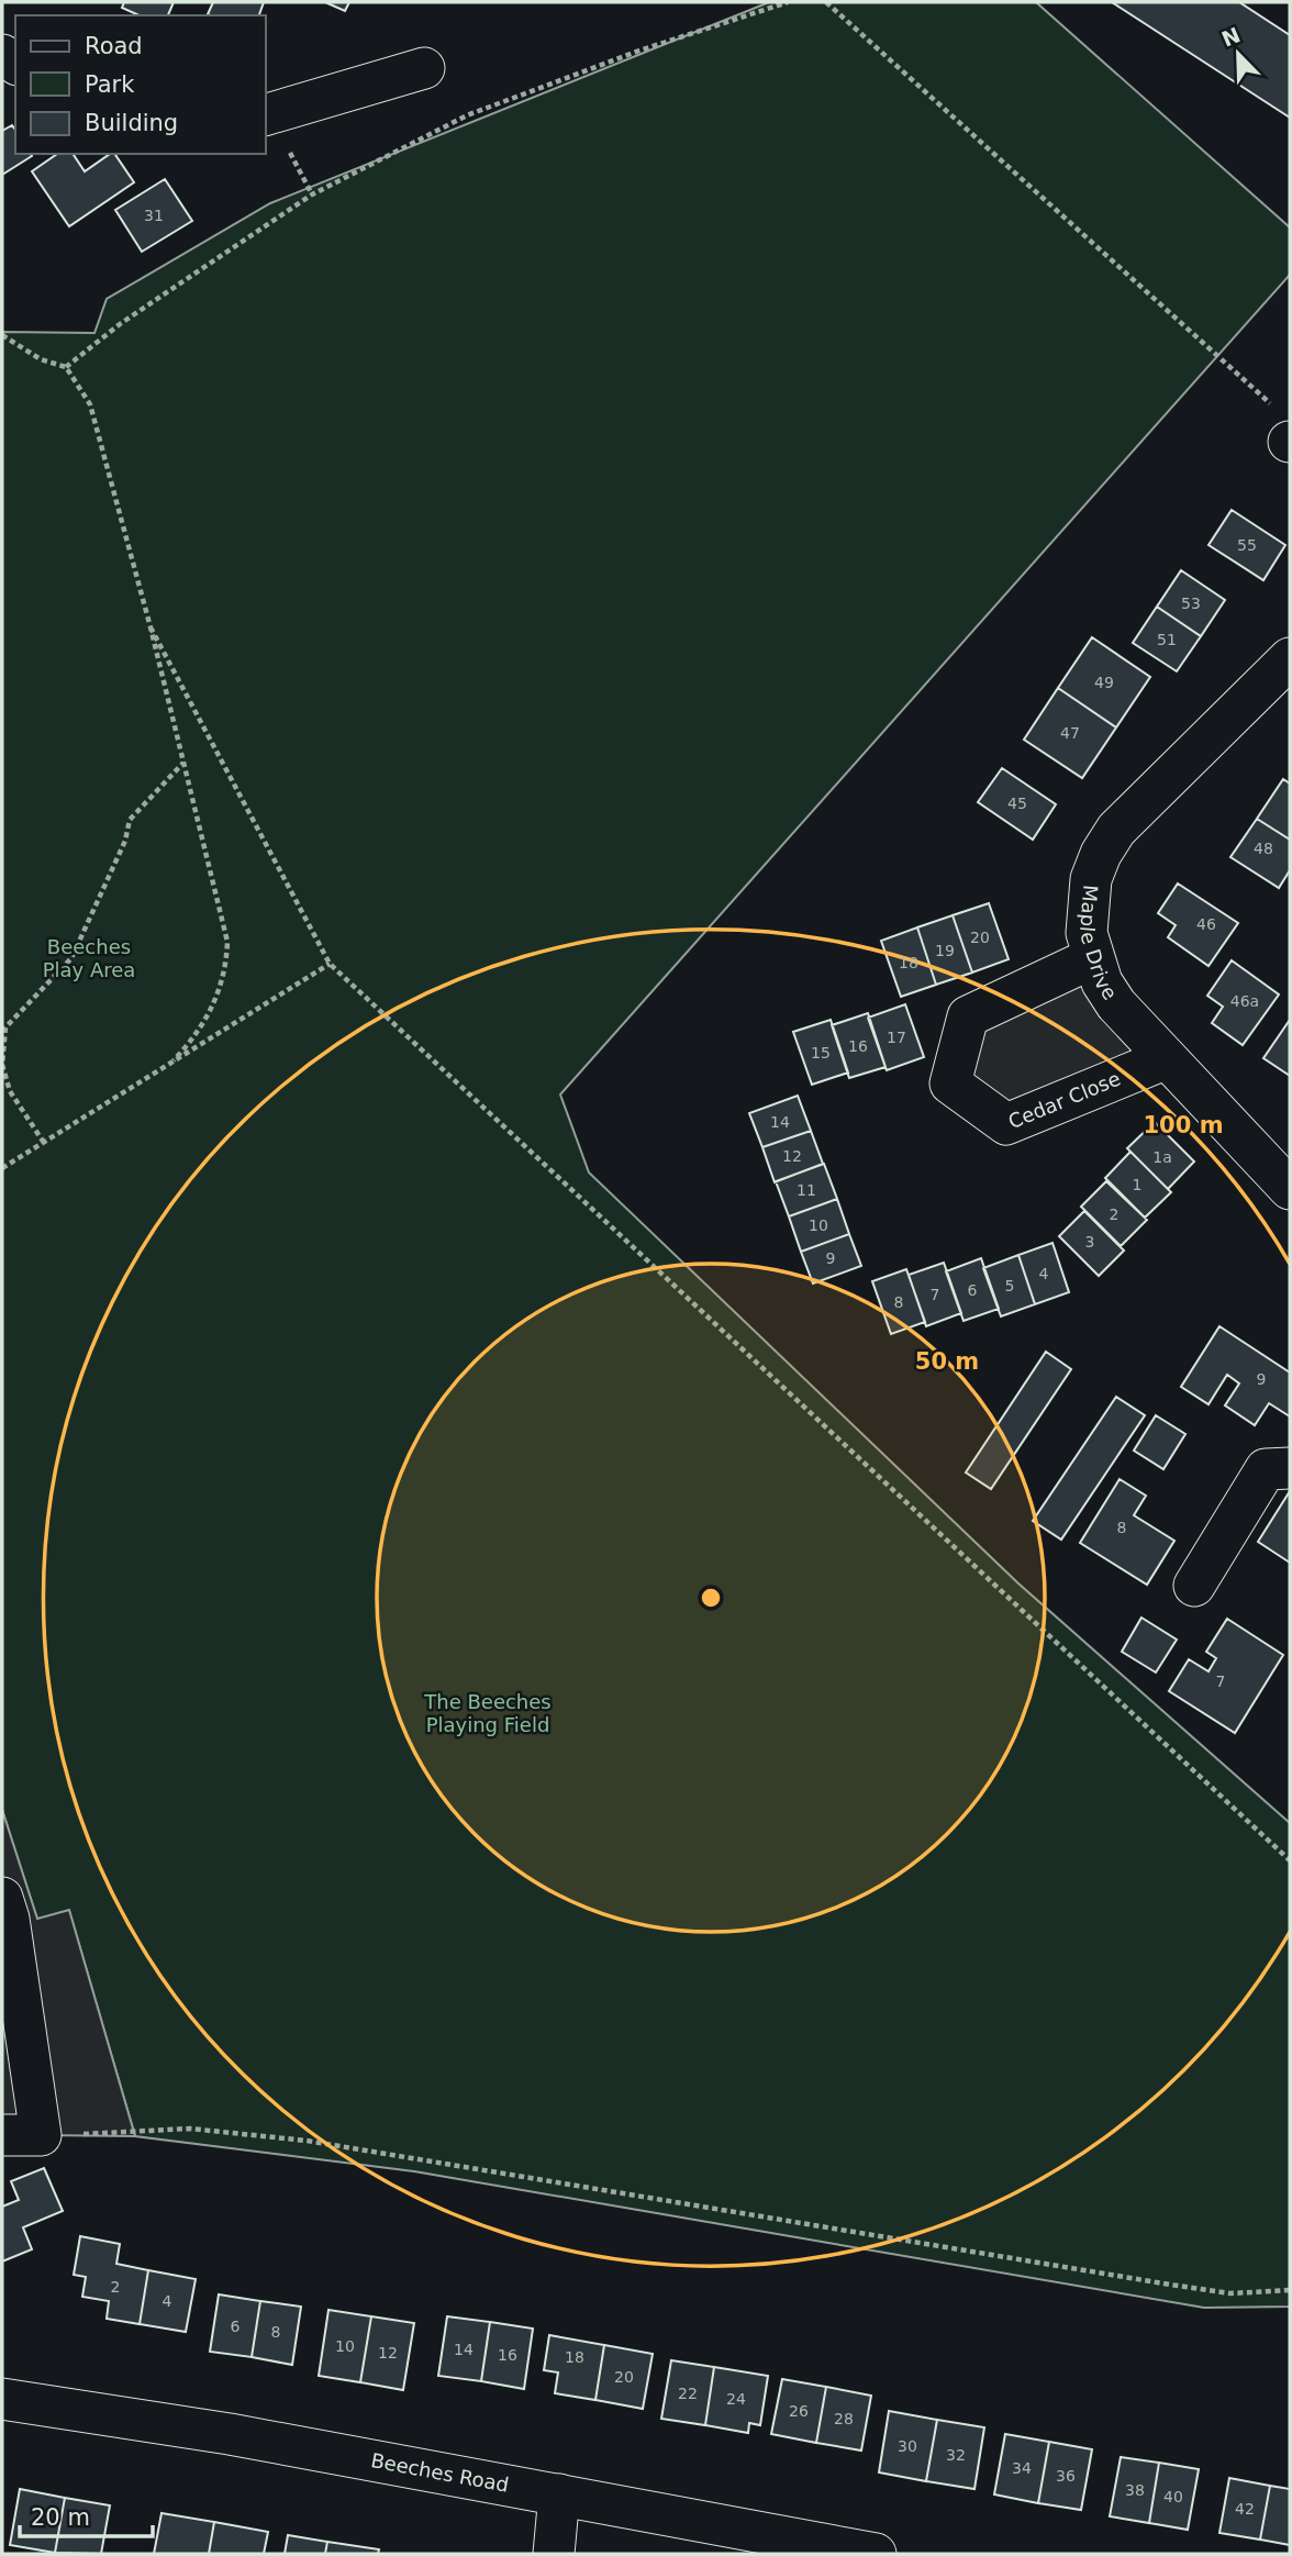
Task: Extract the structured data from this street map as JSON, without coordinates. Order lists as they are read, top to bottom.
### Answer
{
  "streets": {
    "street": ["Maple Drive", "Cedar Close", "Beeches Road"]
  },
  "crossings": [
    ["Maple Drive", "Cedar Close"]
  ],
  "parks": ["Beeches Play Area", "The Beeches Playing Field"],
  "house_numbers": [
    "31",
    "55",
    "53",
    "51",
    "49",
    "47",
    "45",
    "48",
    "46",
    "20",
    "19",
    "18",
    "46a",
    "17",
    "16",
    "15",
    "14",
    "12",
    "1a",
    "1",
    "11",
    "2",
    "10",
    "3",
    "9",
    "4",
    "5",
    "6",
    "7",
    "8",
    "9",
    "8",
    "7",
    "2",
    "4",
    "6",
    "8",
    "10",
    "14",
    "12",
    "16",
    "18",
    "20",
    "22",
    "24",
    "26",
    "28",
    "30",
    "32",
    "34",
    "36",
    "38",
    "40",
    "42"
  ],
  "legend": ["Road", "Park", "Building"],
  "scale_bar": "20 m",
  "north": "top left",
  "rings": ["100 m", "50 m"]
}
